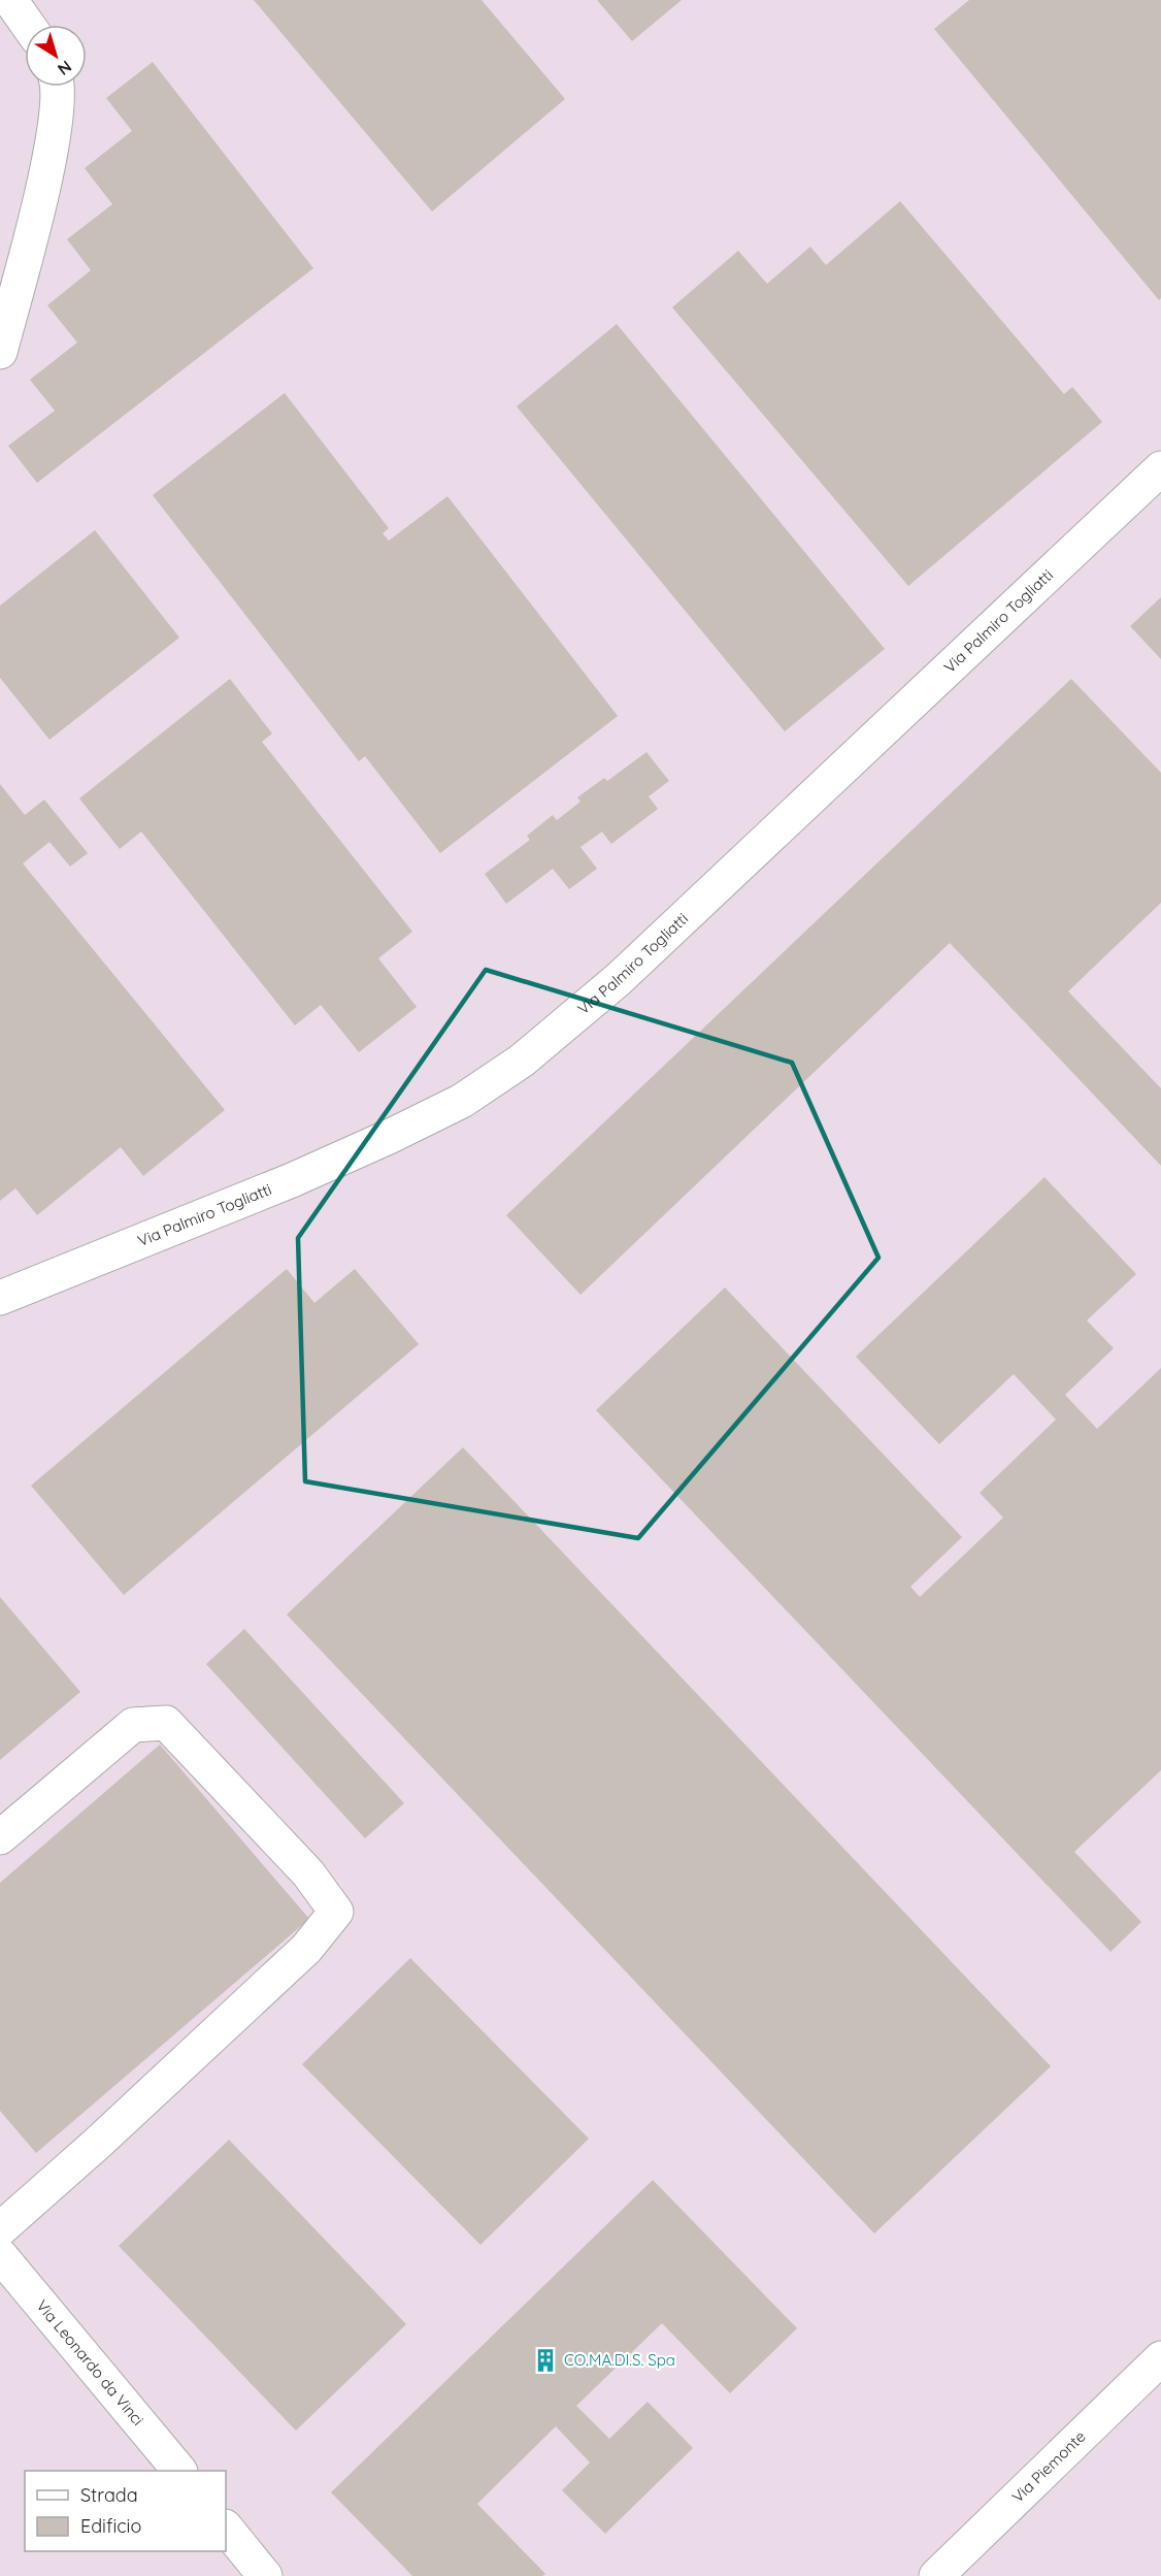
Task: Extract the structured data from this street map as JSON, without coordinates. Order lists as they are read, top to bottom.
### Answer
{
  "streets": {
    "street": ["Via Palmiro Togliatti", "Via Leonardo da Vinci", "Via Piemonte"]
  },
  "places": {
    "building": ["CO.MA.DI.S. Spa"]
  },
  "legend": ["Strada", "Edificio"],
  "north": "bottom right"
}
